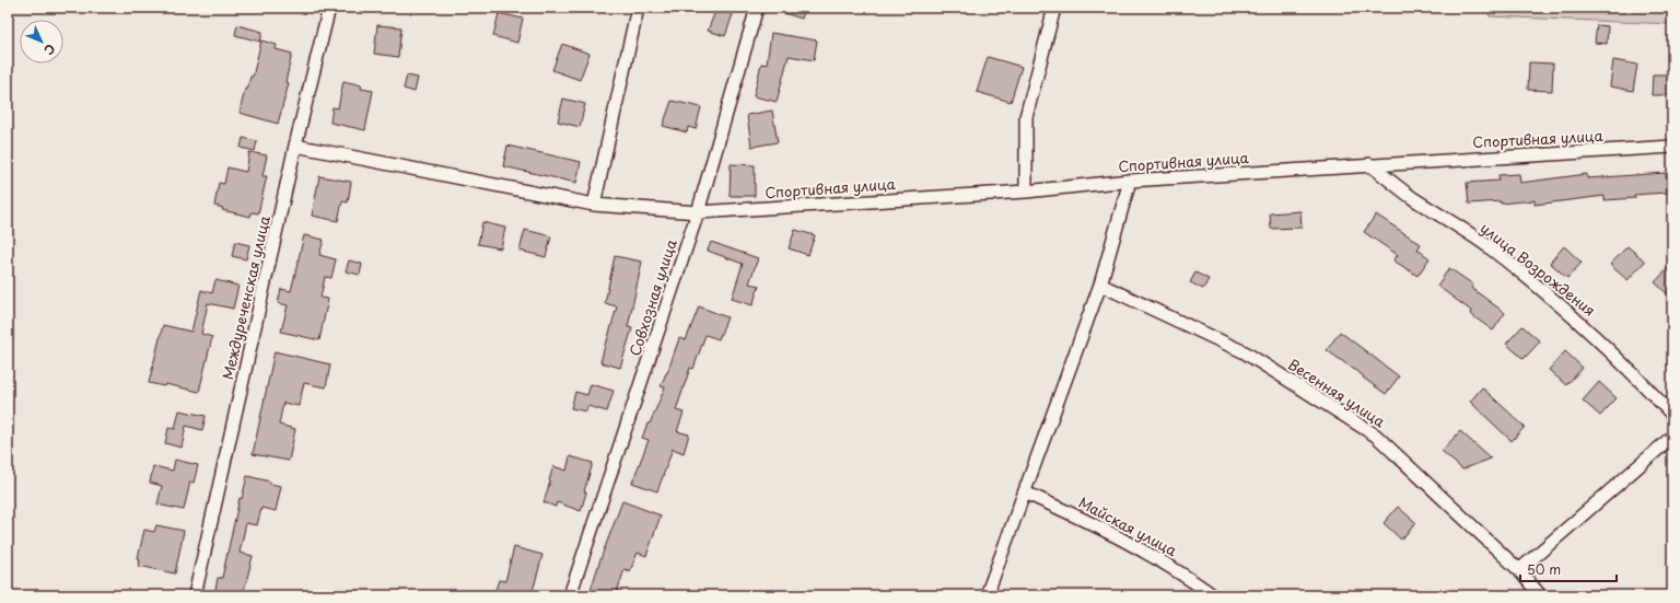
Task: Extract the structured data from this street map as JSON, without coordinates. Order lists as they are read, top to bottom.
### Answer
{
  "streets": {
    "street": [
      "Спортивная улица",
      "улица Возрождения",
      "Междуреченская улица",
      "Совхозная улица",
      "Весенняя улица",
      "Майская улица"
    ]
  },
  "crossings": [
    ["Спортивная улица", "улица Возрождения"],
    ["Спортивная улица", "Междуреченская улица"],
    ["Спортивная улица", "Совхозная улица"]
  ],
  "scale_bar": "50 m",
  "north": "bottom right"
}
